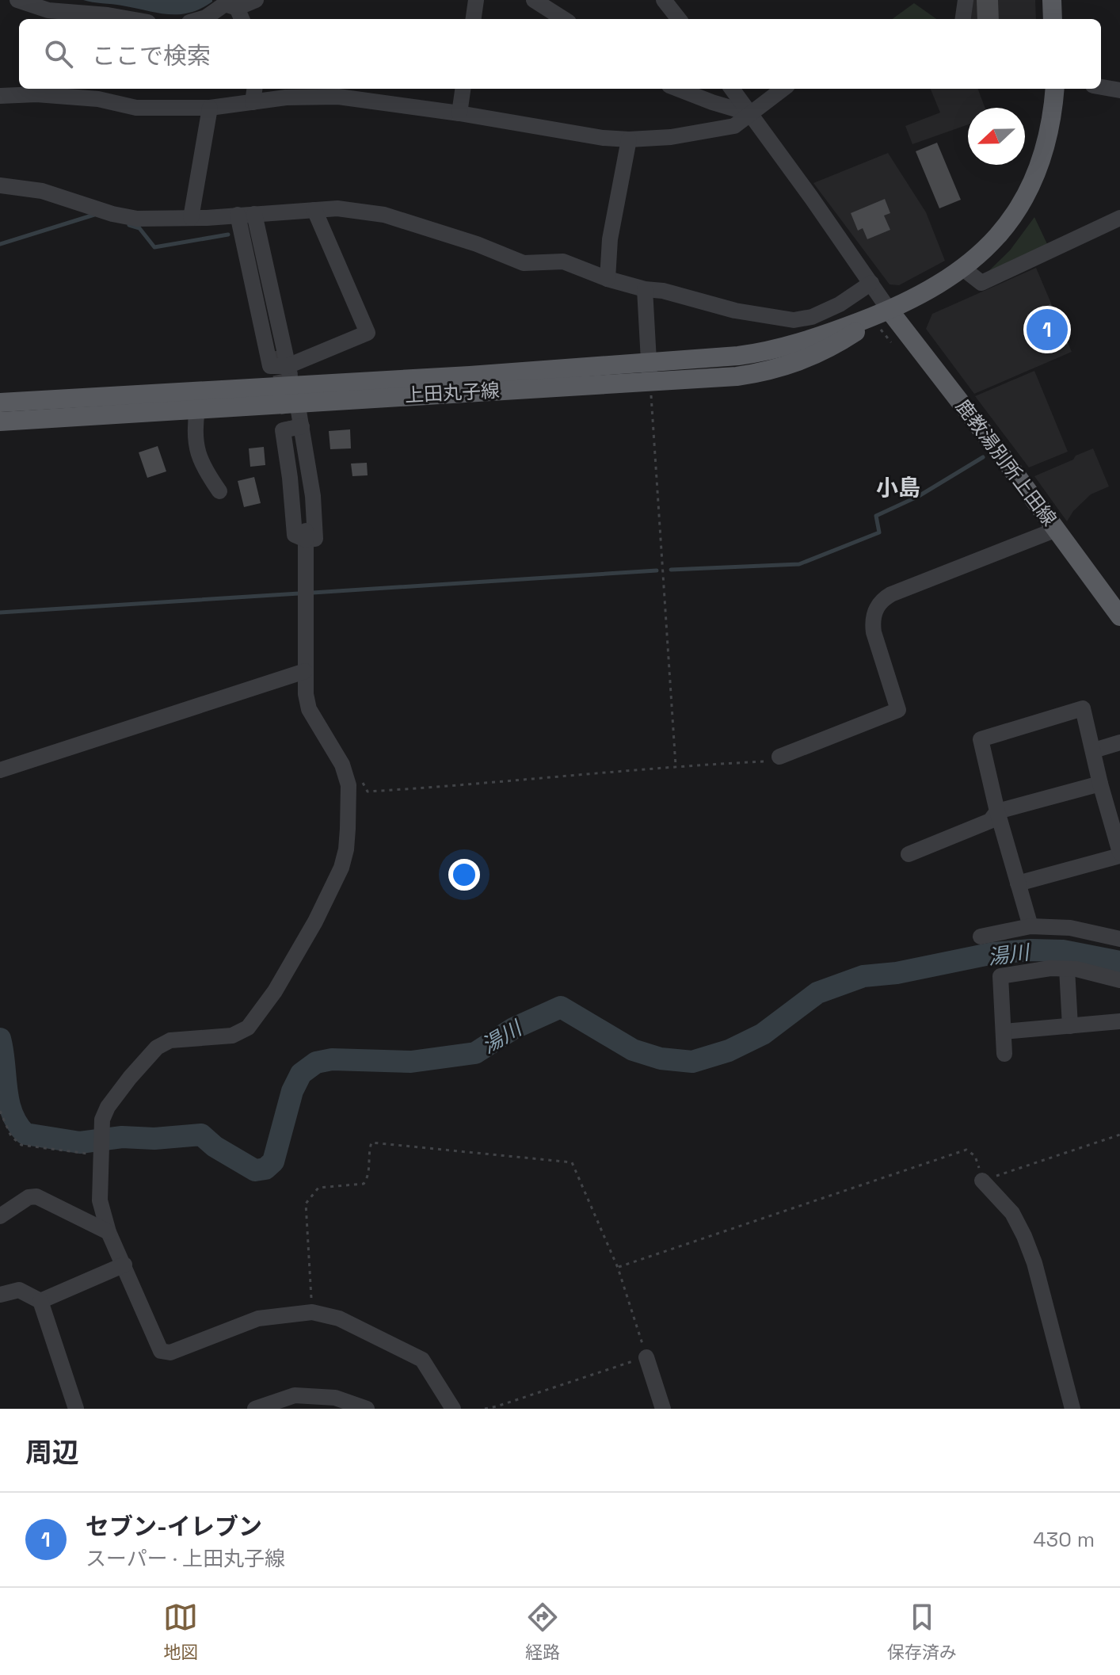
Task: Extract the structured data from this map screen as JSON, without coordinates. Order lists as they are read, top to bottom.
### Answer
{
  "streets": {
    "main road": ["上田丸子線", "鹿教湯別所上田線"]
  },
  "crossings": [
    ["上田丸子線", "鹿教湯別所上田線"]
  ],
  "districts": ["小島"],
  "water": ["湯川"],
  "north": "left",
  "page": {
    "search": "ここで検索",
    "pins": "1",
    "heading": "周辺",
    "list": [
      {
        "mark": "1",
        "name": "セブン-イレブン",
        "note": "スーパー · 上田丸子線",
        "value": "430 m"
      }
    ],
    "nav": ["地図", "経路", "保存済み"]
  }
}
